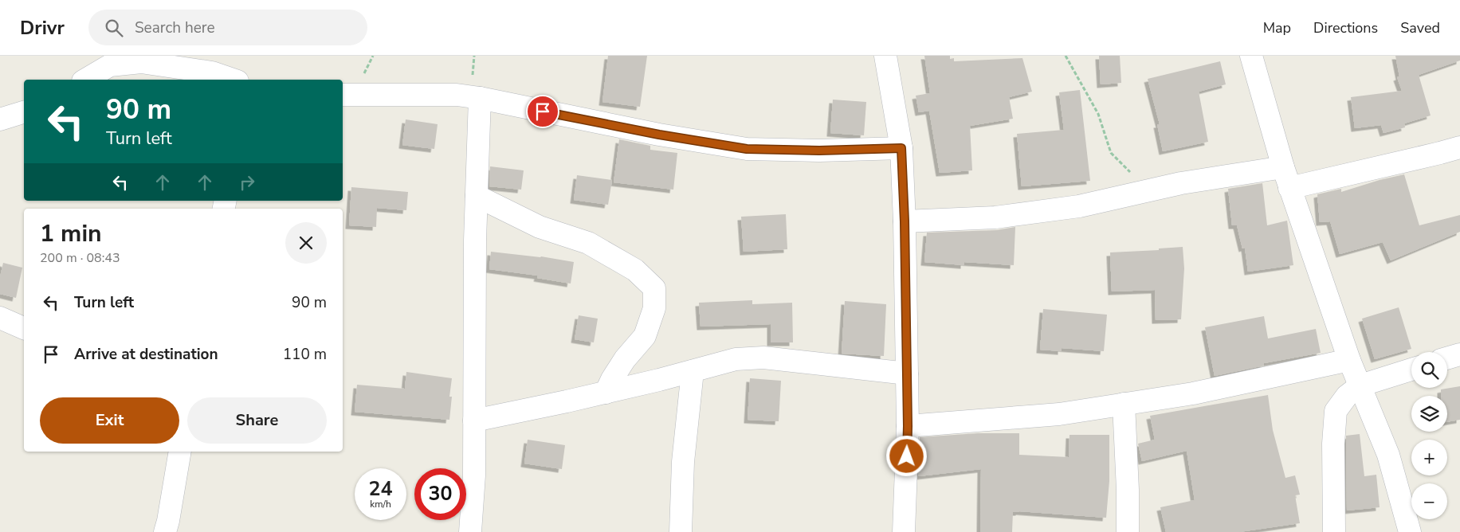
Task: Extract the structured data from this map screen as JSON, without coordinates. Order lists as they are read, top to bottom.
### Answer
{
  "page": {
    "header": "Drivr",
    "search": "Search here",
    "nav": ["Map", "Directions", "Saved"],
    "turn": ["90 m", "Turn left"],
    "heading": ["1 min", "200 m · 08:43"],
    "list": [
      {
        "name": "Turn left",
        "value": "90 m"
      },
      {
        "name": "Arrive at destination",
        "value": "110 m"
      }
    ],
    "map_buttons": ["+", "−"],
    "buttons": ["Exit", "Share"],
    "speed": "24 km/h",
    "limit": "30"
  }
}
